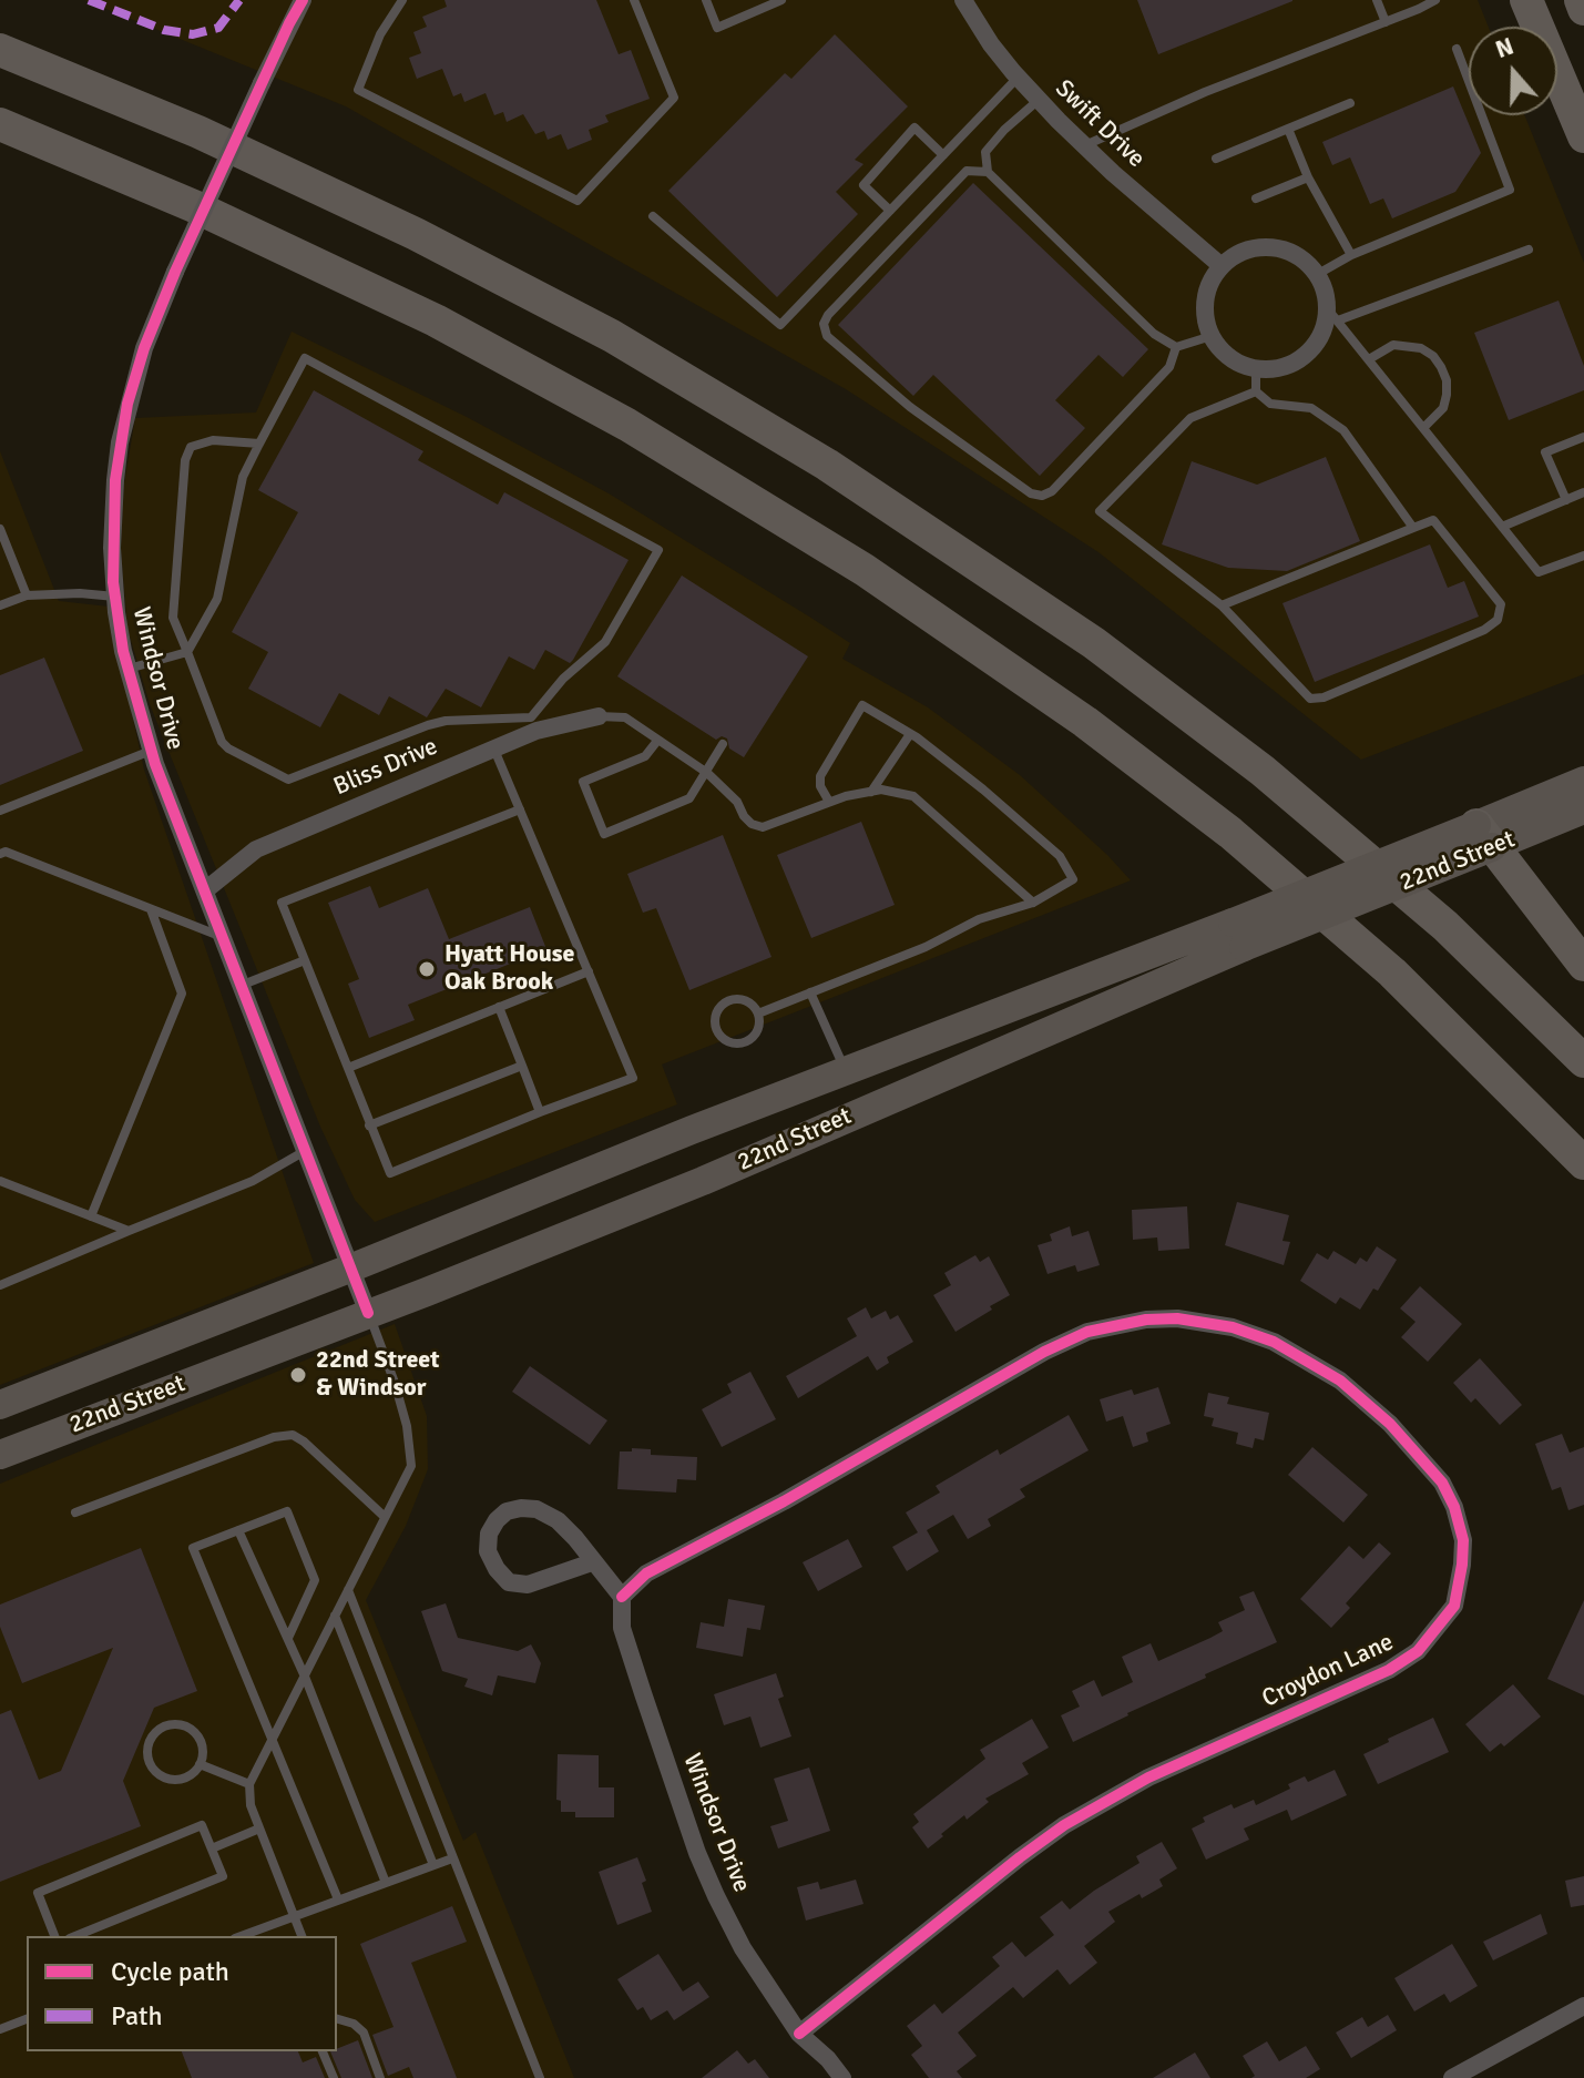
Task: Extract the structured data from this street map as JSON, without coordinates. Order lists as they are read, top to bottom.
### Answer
{
  "streets": {
    "main road": ["22nd Street"],
    "street": [
      "Swift Drive",
      "Windsor Drive",
      "Bliss Drive",
      "Croydon Lane"
    ]
  },
  "crossings": [
    ["Windsor Drive", "Bliss Drive"],
    ["Windsor Drive", "22nd Street"],
    ["Windsor Drive", "Croydon Lane"]
  ],
  "places": ["Hyatt House Oak Brook", "22nd Street & Windsor"],
  "legend": ["Cycle path", "Path"],
  "north": "top"
}
